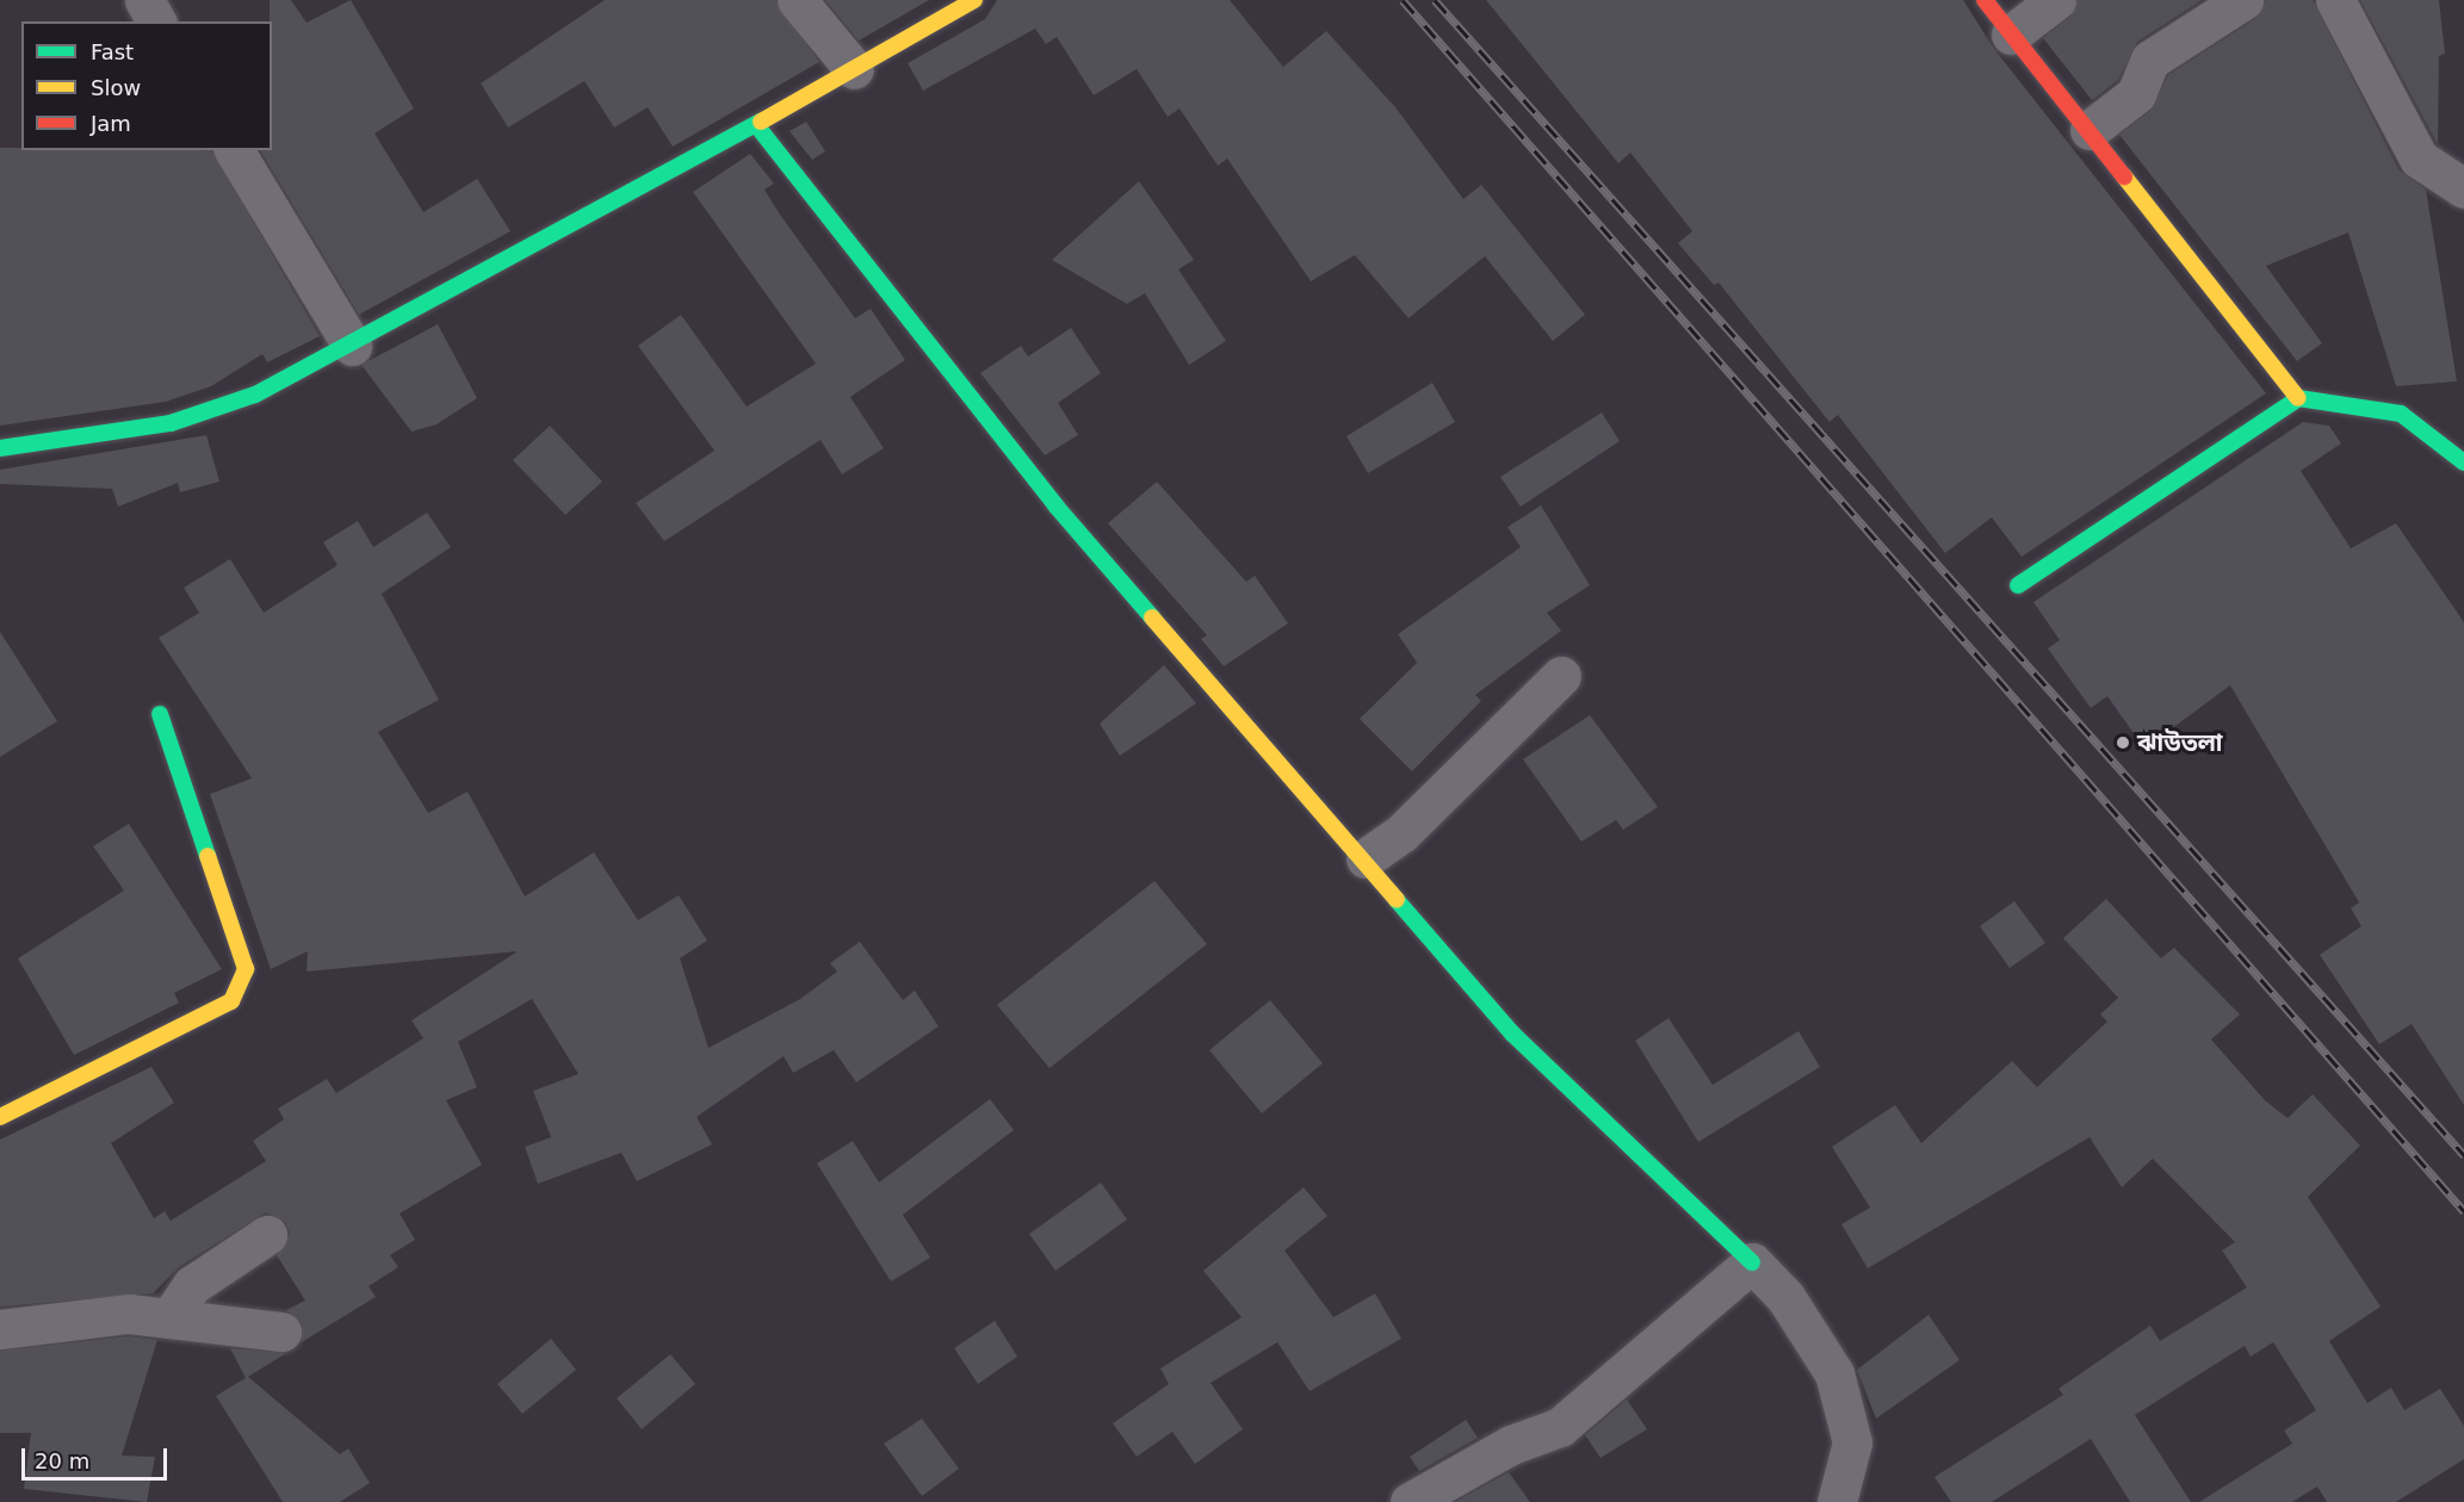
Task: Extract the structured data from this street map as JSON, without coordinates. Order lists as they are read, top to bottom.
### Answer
{
  "places": ["ঝাউতলা"],
  "legend": ["Fast", "Slow", "Jam"],
  "scale_bar": "20 m"
}
